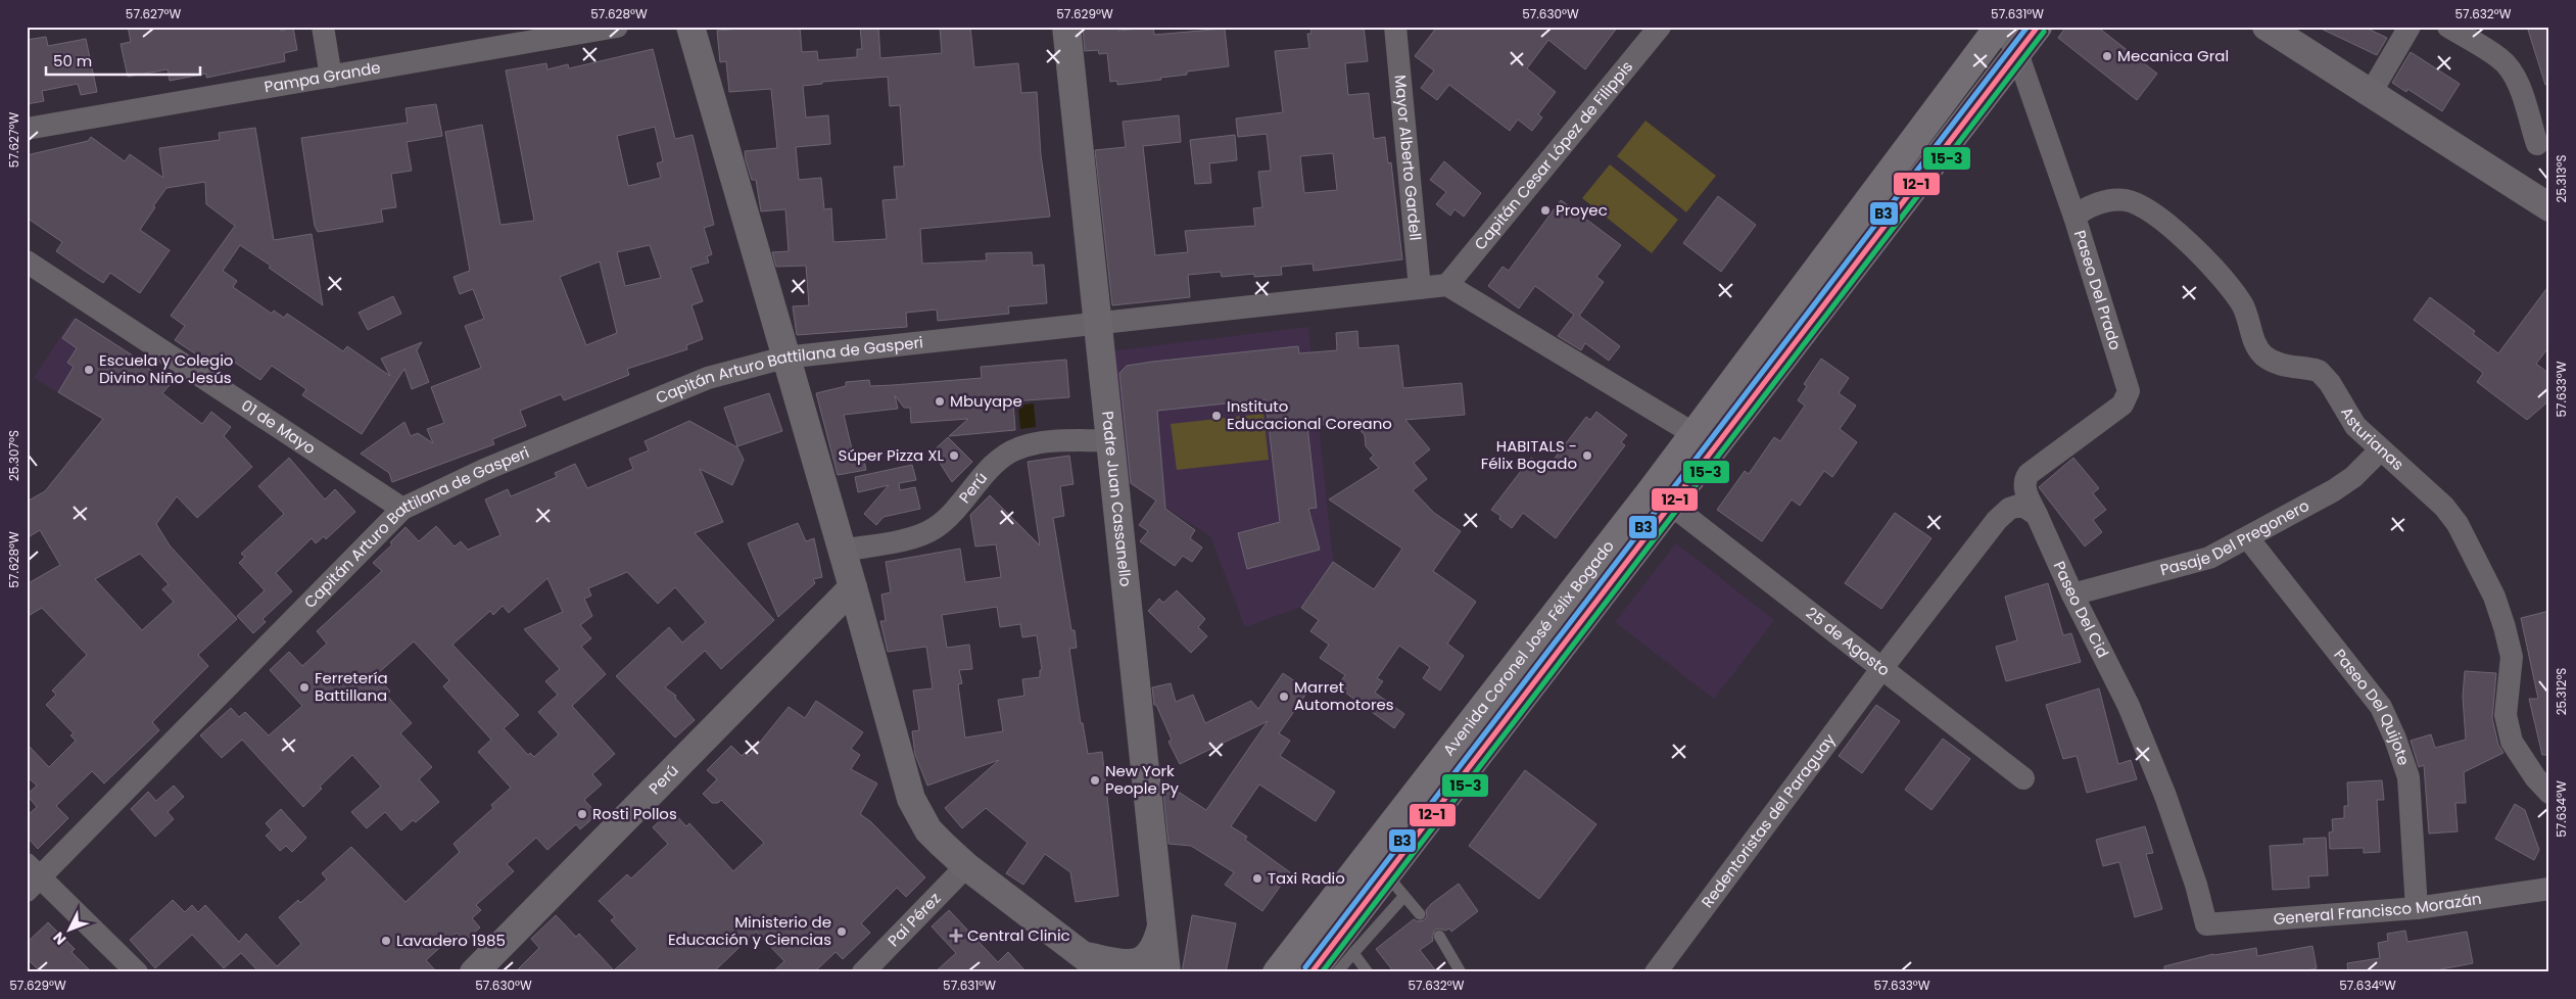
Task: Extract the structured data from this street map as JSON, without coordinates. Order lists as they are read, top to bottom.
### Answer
{
  "streets": {
    "main road": ["Avenida Coronel José Félix Bogado"],
    "street": [
      "Pampa Grande",
      "Capitán Cesar López de Filippis",
      "Mayor Alberto Gardell",
      "Paseo Del Prado",
      "Capitán Arturo Battilana de Gasperi",
      "01 de Mayo",
      "Asturianas",
      "Perú",
      "Padre Juan Cassanello",
      "Pasaje Del Pregonero",
      "Paseo Del Cid",
      "25 de Agosto",
      "Paseo Del Quijote",
      "Redentoristas del Paraguay",
      "General Francisco Morazán",
      "Pai Pérez"
    ]
  },
  "crossings": [
    ["Capitán Cesar López de Filippis", "Capitán Arturo Battilana de Gasperi"],
    ["Mayor Alberto Gardell", "Capitán Arturo Battilana de Gasperi"],
    ["Paseo Del Prado", "Asturianas"],
    ["Paseo Del Prado", "Paseo Del Cid"],
    ["Paseo Del Prado", "Avenida Coronel José Félix Bogado"],
    ["Capitán Arturo Battilana de Gasperi", "01 de Mayo"],
    ["Capitán Arturo Battilana de Gasperi", "Padre Juan Cassanello"],
    ["Asturianas", "Pasaje Del Pregonero"],
    ["Perú", "Padre Juan Cassanello"],
    ["Pasaje Del Pregonero", "Paseo Del Cid"],
    ["Pasaje Del Pregonero", "Paseo Del Quijote"],
    ["Paseo Del Cid", "General Francisco Morazán"],
    ["25 de Agosto", "Avenida Coronel José Félix Bogado"],
    ["25 de Agosto", "Redentoristas del Paraguay"],
    ["Paseo Del Quijote", "General Francisco Morazán"]
  ],
  "places": {
    "other": [
      "Mecanica Gral",
      "Proyec",
      "Escuela y Colegio Divino Niño Jesús",
      "Mbuyape",
      "Instituto Educacional Coreano",
      "Súper Pizza XL",
      "HABITALS - Félix Bogado",
      "Ferretería Battillana",
      "Marret Automotores",
      "New York People Py",
      "Rosti Pollos",
      "Taxi Radio",
      "Ministerio de Educación y Ciencias",
      "Lavadero 1985"
    ],
    "health": ["Central Clinic"]
  },
  "lines": ["transit line 12-1", "transit line B3", "transit line 15-3"],
  "scale_bar": "50 m",
  "north": "bottom left",
  "coordinates": [
    "57.627°W",
    "57.628°W",
    "57.629°W",
    "57.630°W",
    "57.631°W",
    "57.632°W",
    "25.313°S",
    "57.633°W",
    "25.307°S",
    "25.312°S",
    "57.634°W"
  ]
}
